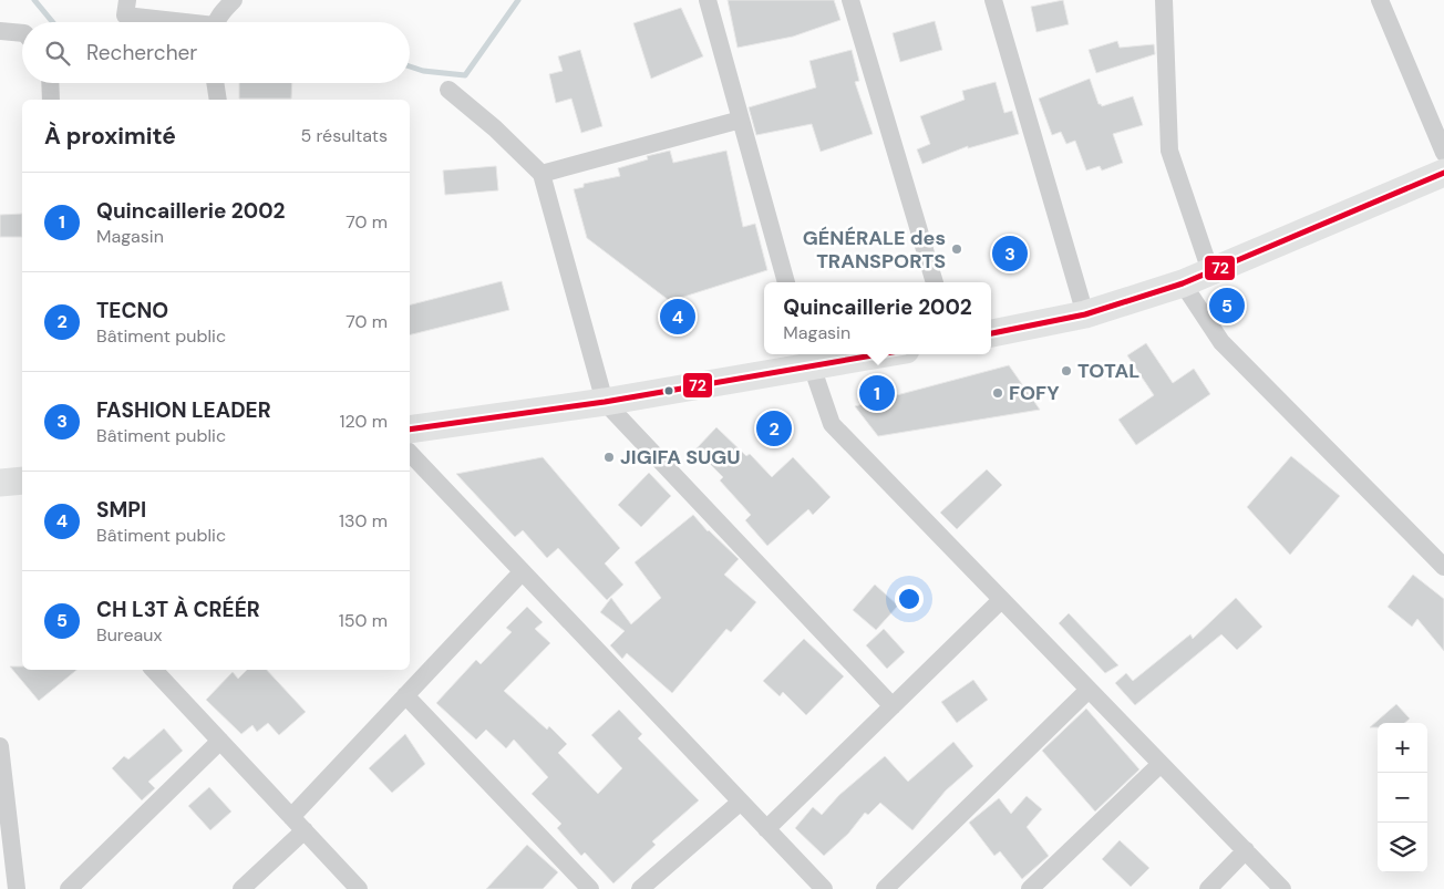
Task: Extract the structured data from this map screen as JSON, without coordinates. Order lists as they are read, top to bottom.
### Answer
{
  "places": [
    "GÉNÉRALE des TRANSPORTS",
    "TOTAL",
    "FOFY",
    "JIGIFA SUGU"
  ],
  "lines": ["transit line 72"],
  "page": {
    "search": "Rechercher",
    "heading": ["À proximité", "5 résultats"],
    "list": [
      {
        "mark": "1",
        "name": "Quincaillerie 2002",
        "note": "Magasin",
        "value": "70 m"
      },
      {
        "mark": "2",
        "name": "TECNO",
        "note": "Bâtiment public",
        "value": "70 m"
      },
      {
        "mark": "3",
        "name": "FASHION LEADER",
        "note": "Bâtiment public",
        "value": "120 m"
      },
      {
        "mark": "4",
        "name": "SMPI",
        "note": "Bâtiment public",
        "value": "130 m"
      },
      {
        "mark": "5",
        "name": "CH L3T À CRÉÉR",
        "note": "Bureaux",
        "value": "150 m"
      }
    ],
    "pins": [
      "3",
      "5",
      "4",
      "1",
      "2"
    ],
    "popup": ["Quincaillerie 2002", "Magasin"],
    "map_buttons": ["+", "−"]
  }
}
